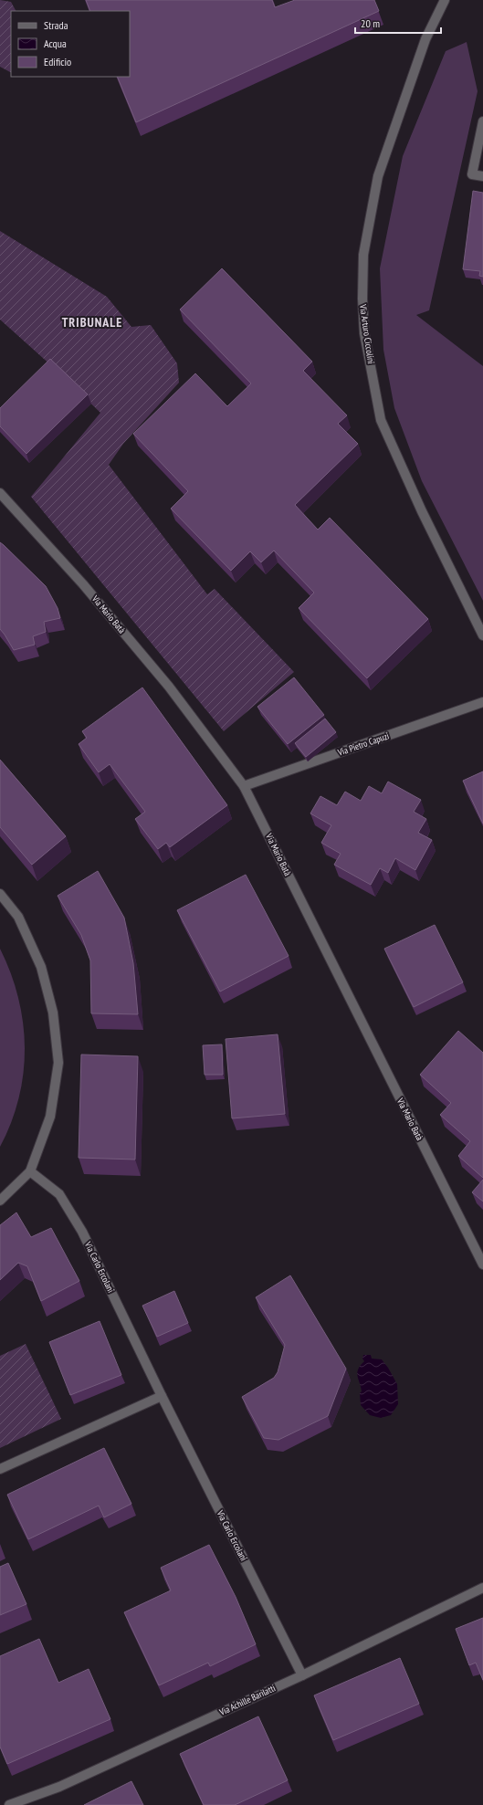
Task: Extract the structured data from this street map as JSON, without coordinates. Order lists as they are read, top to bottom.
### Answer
{
  "streets": {
    "street": [
      "Via Arturo Ciccolini",
      "Via Mario Batà",
      "Via Pietro Capuzi",
      "Via Carlo Ercolani",
      "Via Achille Barilatti"
    ]
  },
  "crossings": [
    ["Via Mario Batà", "Via Pietro Capuzi"],
    ["Via Carlo Ercolani", "Via Achille Barilatti"]
  ],
  "districts": ["TRIBUNALE"],
  "legend": ["Strada", "Acqua", "Edificio"],
  "scale_bar": "20 m"
}
